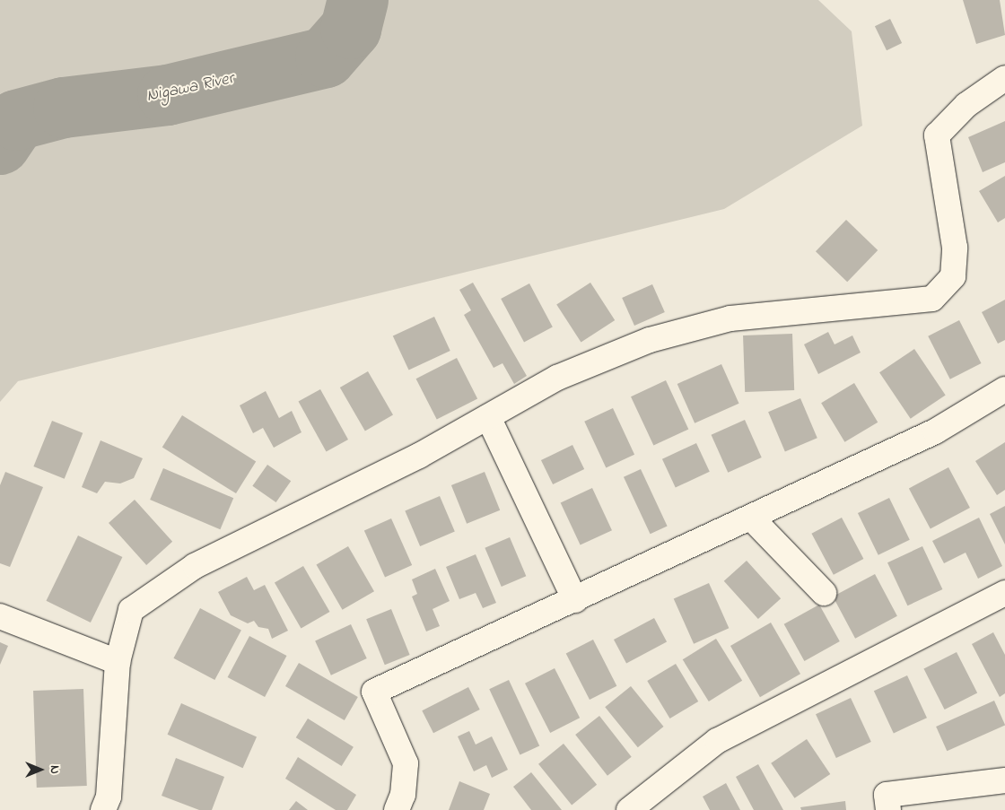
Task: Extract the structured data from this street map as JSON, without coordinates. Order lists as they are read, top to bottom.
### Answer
{
  "water": ["Nigawa River"],
  "north": "right"
}
